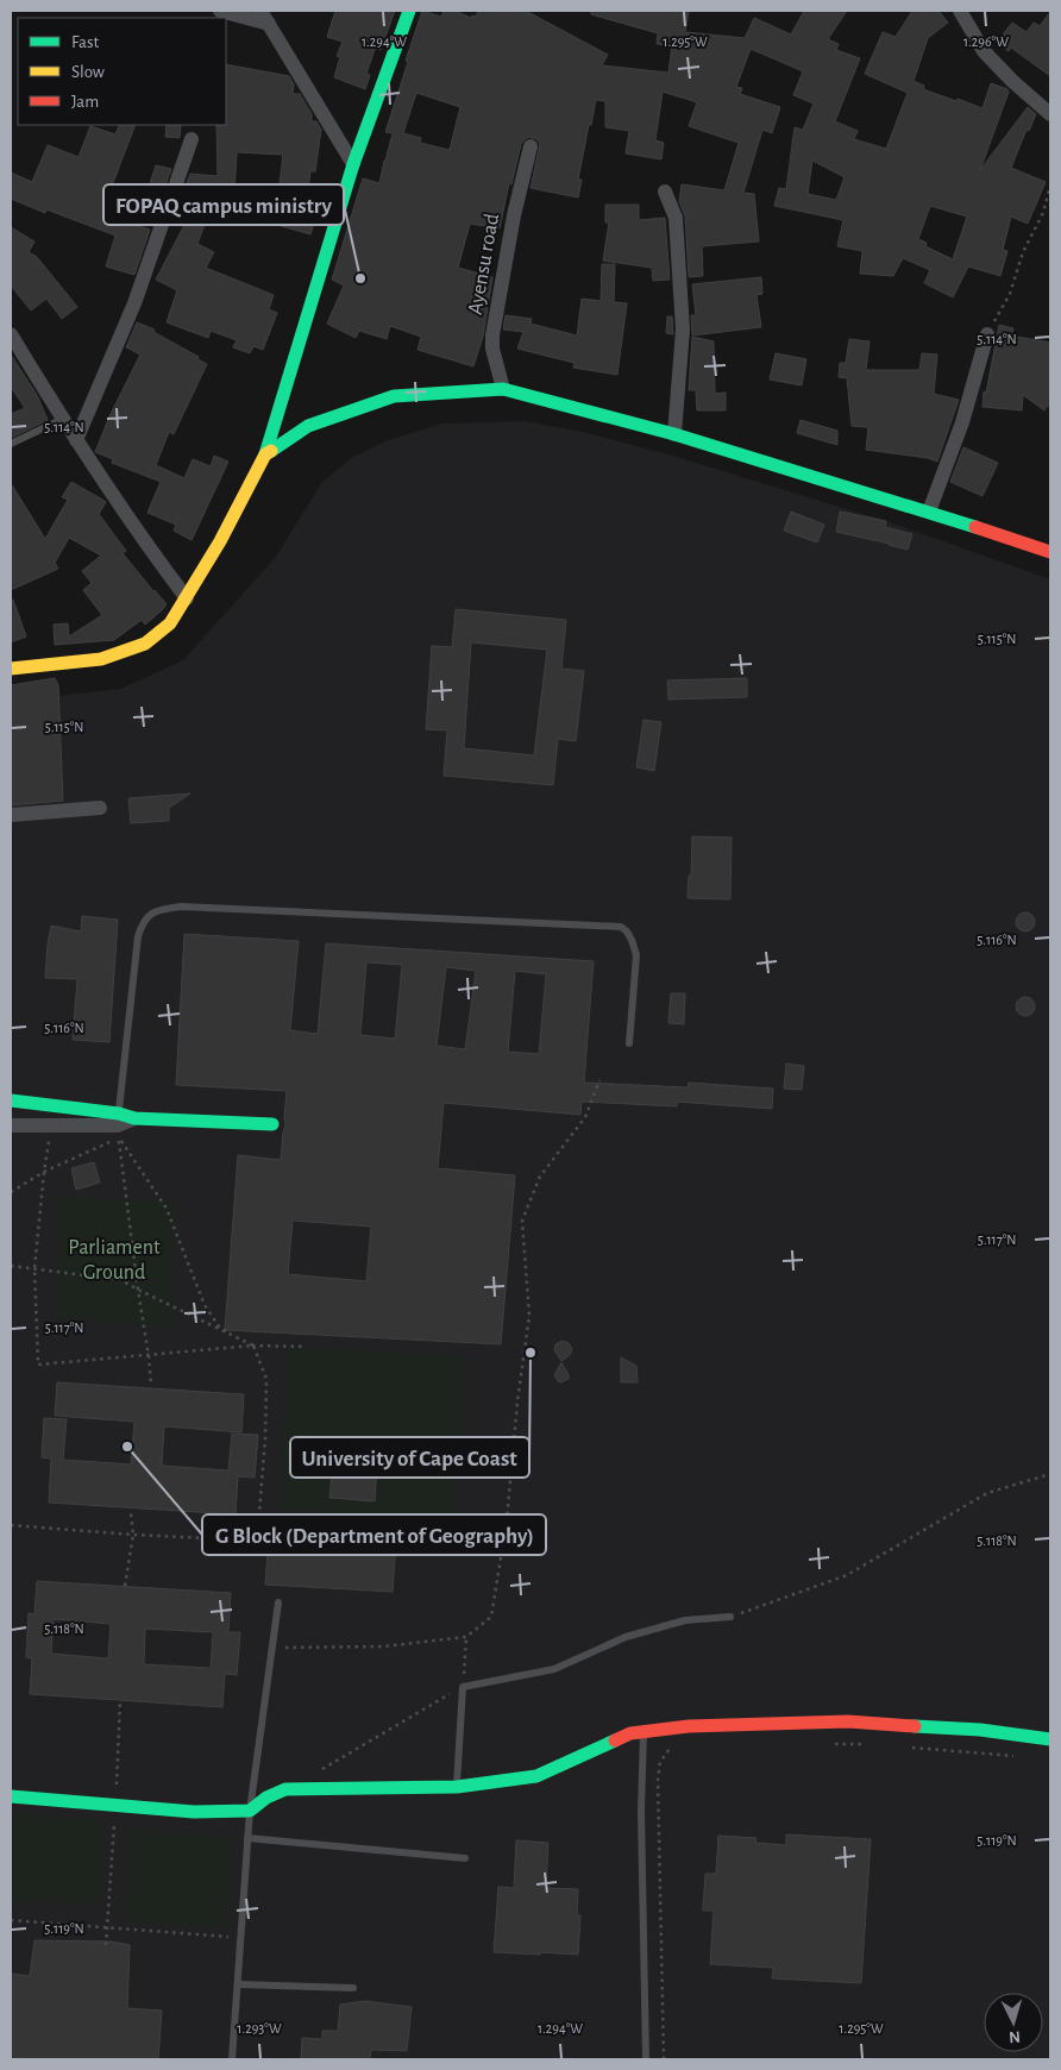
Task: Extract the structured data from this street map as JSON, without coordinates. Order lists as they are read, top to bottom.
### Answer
{
  "streets": {
    "street": ["Ayensu road"]
  },
  "parks": ["Parliament Ground"],
  "places": ["FOPAQ campus ministry", "University of Cape Coast", "G Block (Department of Geography)"],
  "legend": ["Fast", "Slow", "Jam"],
  "north": "bottom",
  "coordinates": [
    "1.294°W",
    "1.295°W",
    "1.296°W",
    "5.114°N",
    "5.115°N",
    "5.116°N",
    "5.117°N",
    "5.118°N",
    "5.119°N",
    "1.293°W"
  ]
}
